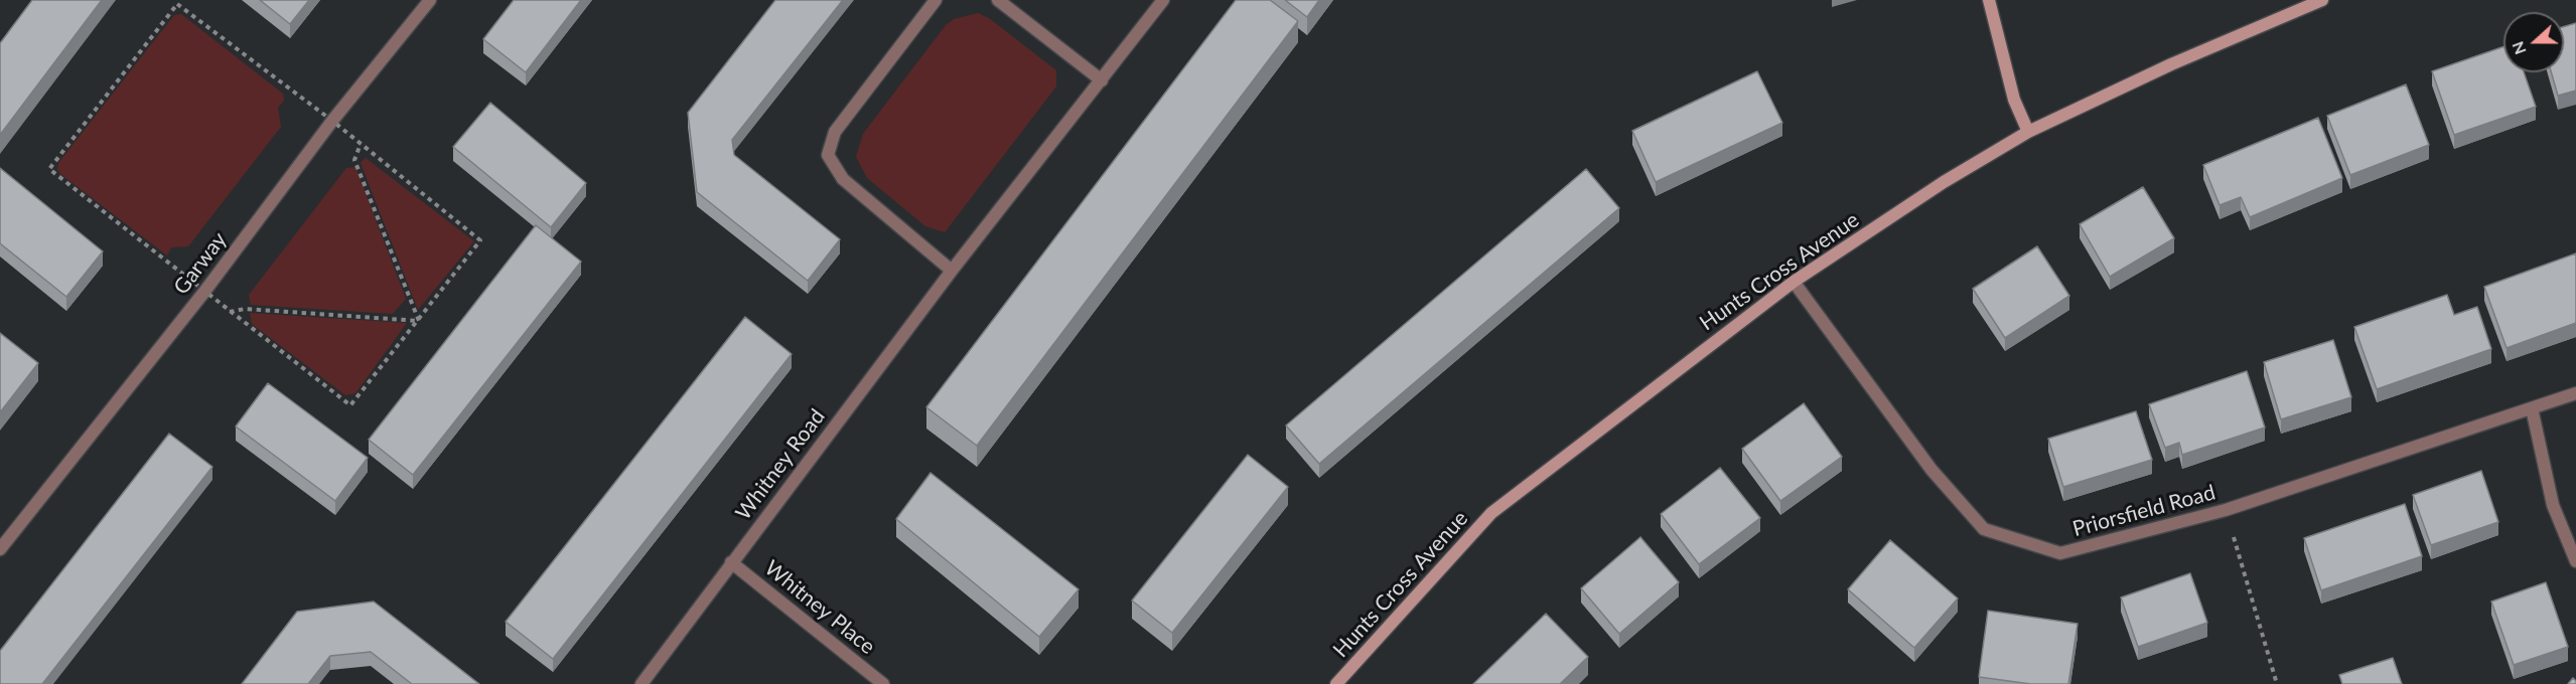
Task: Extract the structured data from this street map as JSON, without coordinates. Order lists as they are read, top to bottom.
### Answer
{
  "streets": {
    "street": [
      "Garway",
      "Hunts Cross Avenue",
      "Whitney Road",
      "Priorsfield Road",
      "Whitney Place"
    ]
  },
  "crossings": [
    ["Hunts Cross Avenue", "Priorsfield Road"],
    ["Whitney Road", "Whitney Place"]
  ],
  "north": "left"
}
